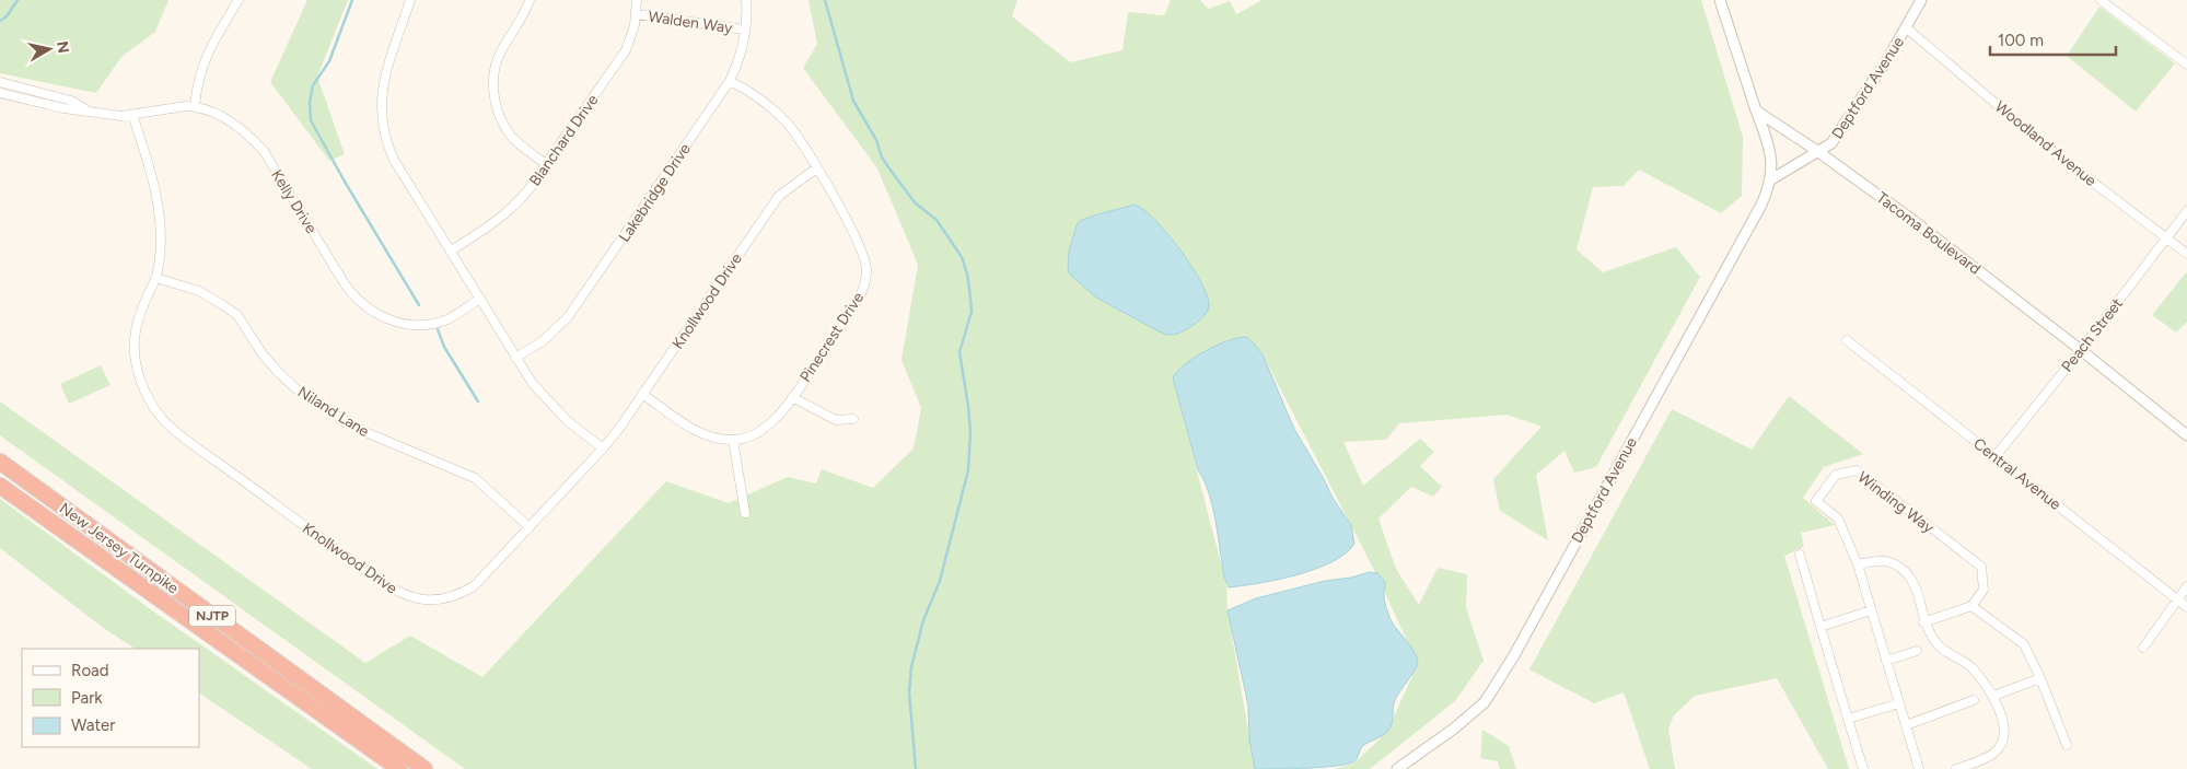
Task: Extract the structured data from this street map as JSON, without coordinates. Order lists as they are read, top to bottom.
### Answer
{
  "streets": {
    "highway": ["New Jersey Turnpike", "NJTP"],
    "street": [
      "Walden Way",
      "Deptford Avenue",
      "Blanchard Drive",
      "Woodland Avenue",
      "Lakebridge Drive",
      "Kelly Drive",
      "Tacoma Boulevard",
      "Knollwood Drive",
      "Peach Street",
      "Pinecrest Drive",
      "Niland Lane",
      "Central Avenue",
      "Winding Way"
    ]
  },
  "crossings": [
    ["Walden Way", "Blanchard Drive"],
    ["Walden Way", "Lakebridge Drive"],
    ["Deptford Avenue", "Woodland Avenue"],
    ["Deptford Avenue", "Tacoma Boulevard"],
    ["Woodland Avenue", "Peach Street"],
    ["Lakebridge Drive", "Pinecrest Drive"],
    ["Kelly Drive", "Knollwood Drive"],
    ["Tacoma Boulevard", "Peach Street"],
    ["Knollwood Drive", "Pinecrest Drive"],
    ["Knollwood Drive", "Niland Lane"],
    ["Peach Street", "Central Avenue"]
  ],
  "legend": ["Road", "Park", "Water"],
  "scale_bar": "100 m",
  "north": "right"
}
